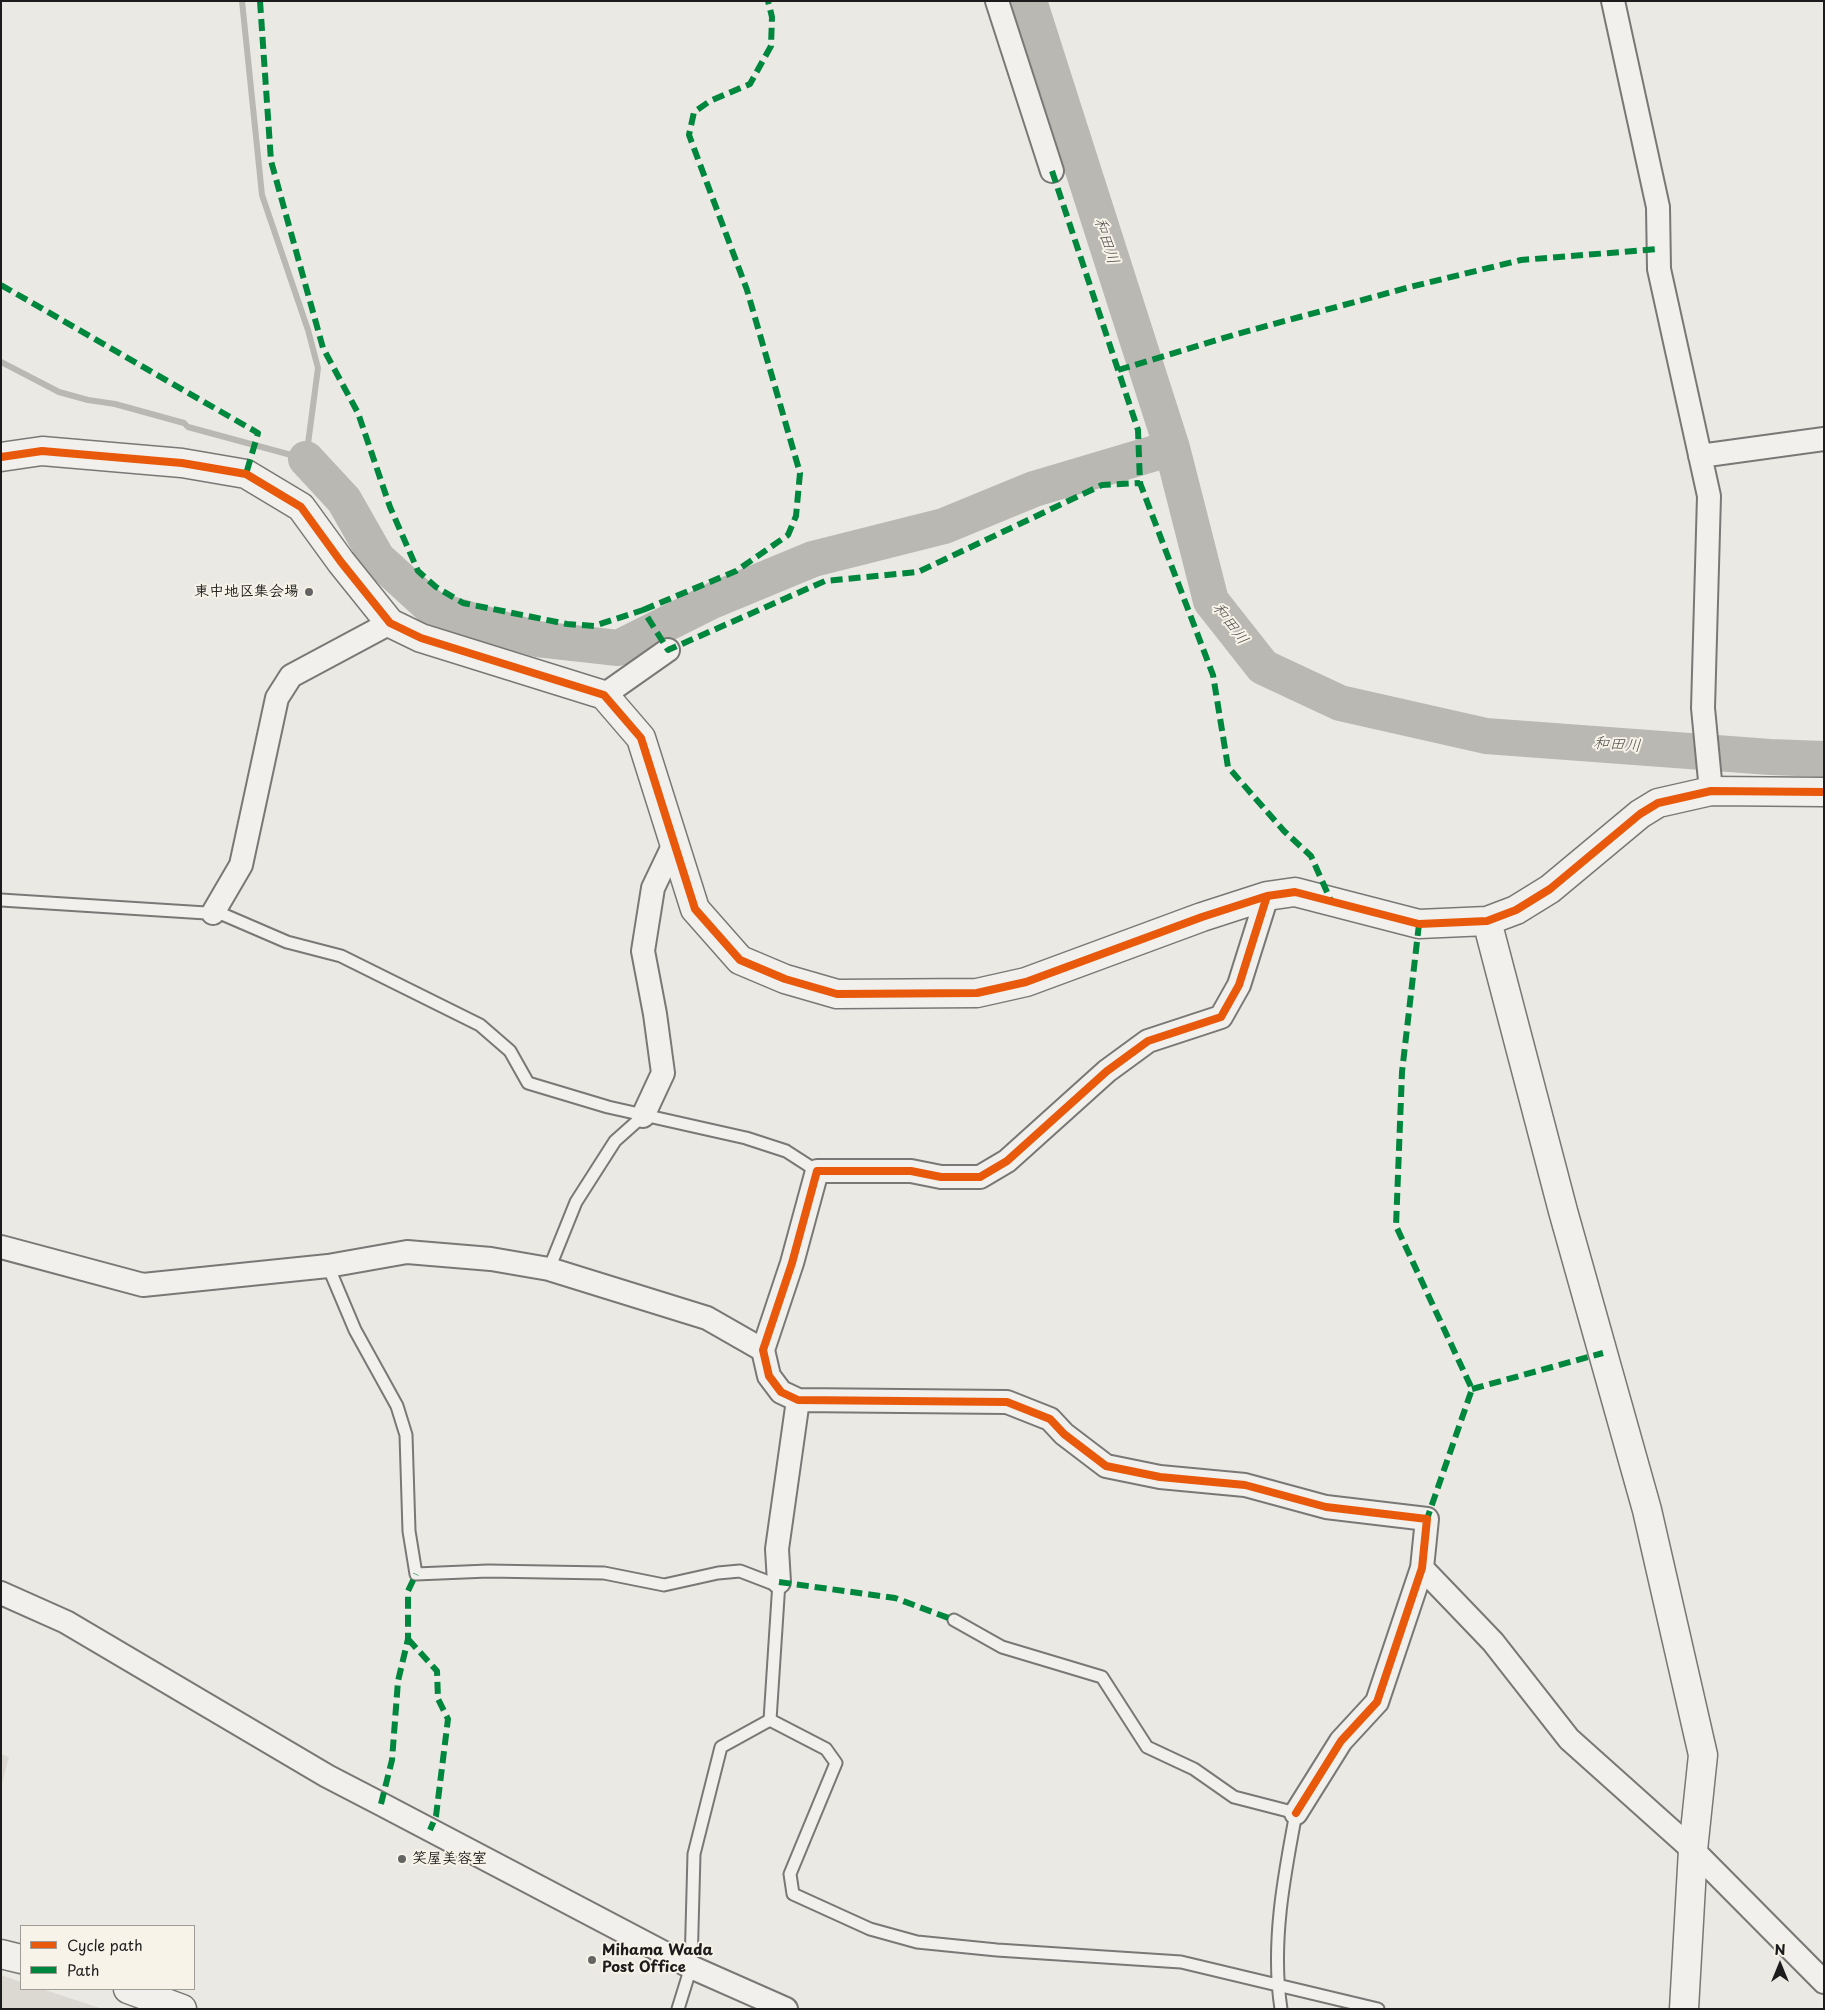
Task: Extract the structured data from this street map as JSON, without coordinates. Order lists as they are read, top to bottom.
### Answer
{
  "water": ["和田川"],
  "places": ["東中地区集会場", "笑屋美容室", "Mihama Wada Post Office"],
  "legend": ["Cycle path", "Path"],
  "north": "top"
}
